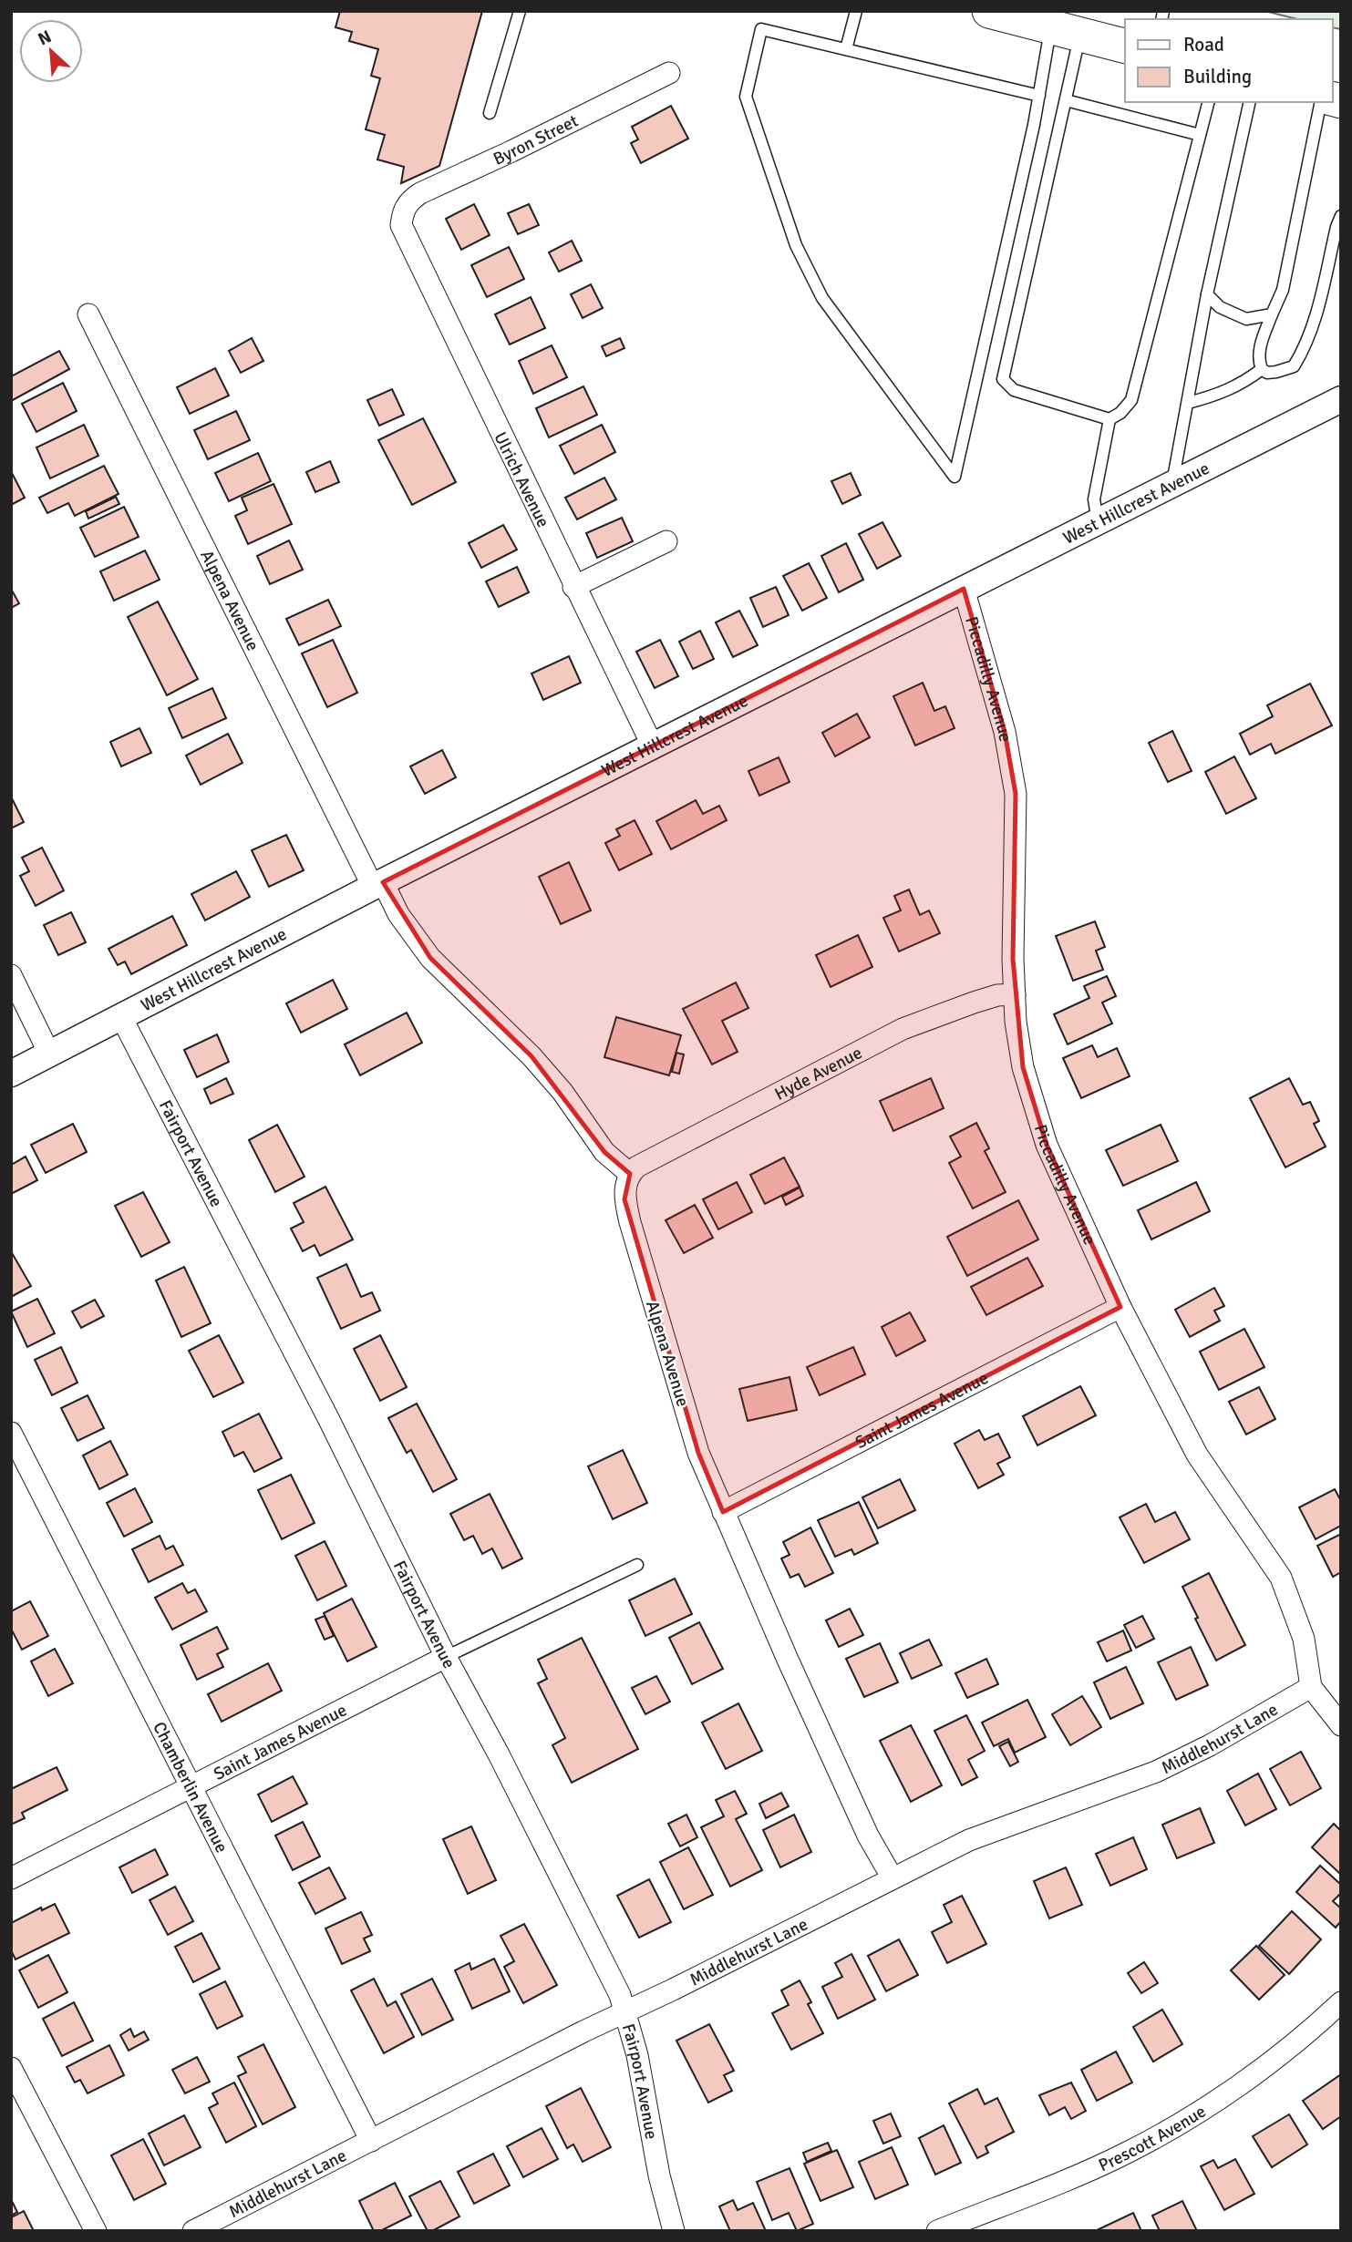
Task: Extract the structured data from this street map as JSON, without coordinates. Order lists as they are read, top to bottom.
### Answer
{
  "streets": {
    "street": [
      "Byron Street",
      "Ulrich Avenue",
      "West Hillcrest Avenue",
      "Alpena Avenue",
      "Piccadilly Avenue",
      "Hyde Avenue",
      "Fairport Avenue",
      "Saint James Avenue",
      "Middlehurst Lane",
      "Chamberlin Avenue",
      "Prescott Avenue"
    ]
  },
  "crossings": [
    ["Byron Street", "Ulrich Avenue"],
    ["Ulrich Avenue", "West Hillcrest Avenue"],
    ["West Hillcrest Avenue", "Alpena Avenue"],
    ["West Hillcrest Avenue", "Piccadilly Avenue"],
    ["West Hillcrest Avenue", "Fairport Avenue"],
    ["Alpena Avenue", "Hyde Avenue"],
    ["Alpena Avenue", "Saint James Avenue"],
    ["Alpena Avenue", "Middlehurst Lane"],
    ["Piccadilly Avenue", "Hyde Avenue"],
    ["Piccadilly Avenue", "Saint James Avenue"],
    ["Piccadilly Avenue", "Middlehurst Lane"],
    ["Fairport Avenue", "Saint James Avenue"],
    ["Fairport Avenue", "Middlehurst Lane"],
    ["Saint James Avenue", "Chamberlin Avenue"],
    ["Middlehurst Lane", "Chamberlin Avenue"]
  ],
  "legend": ["Road", "Building"],
  "north": "top left"
}
